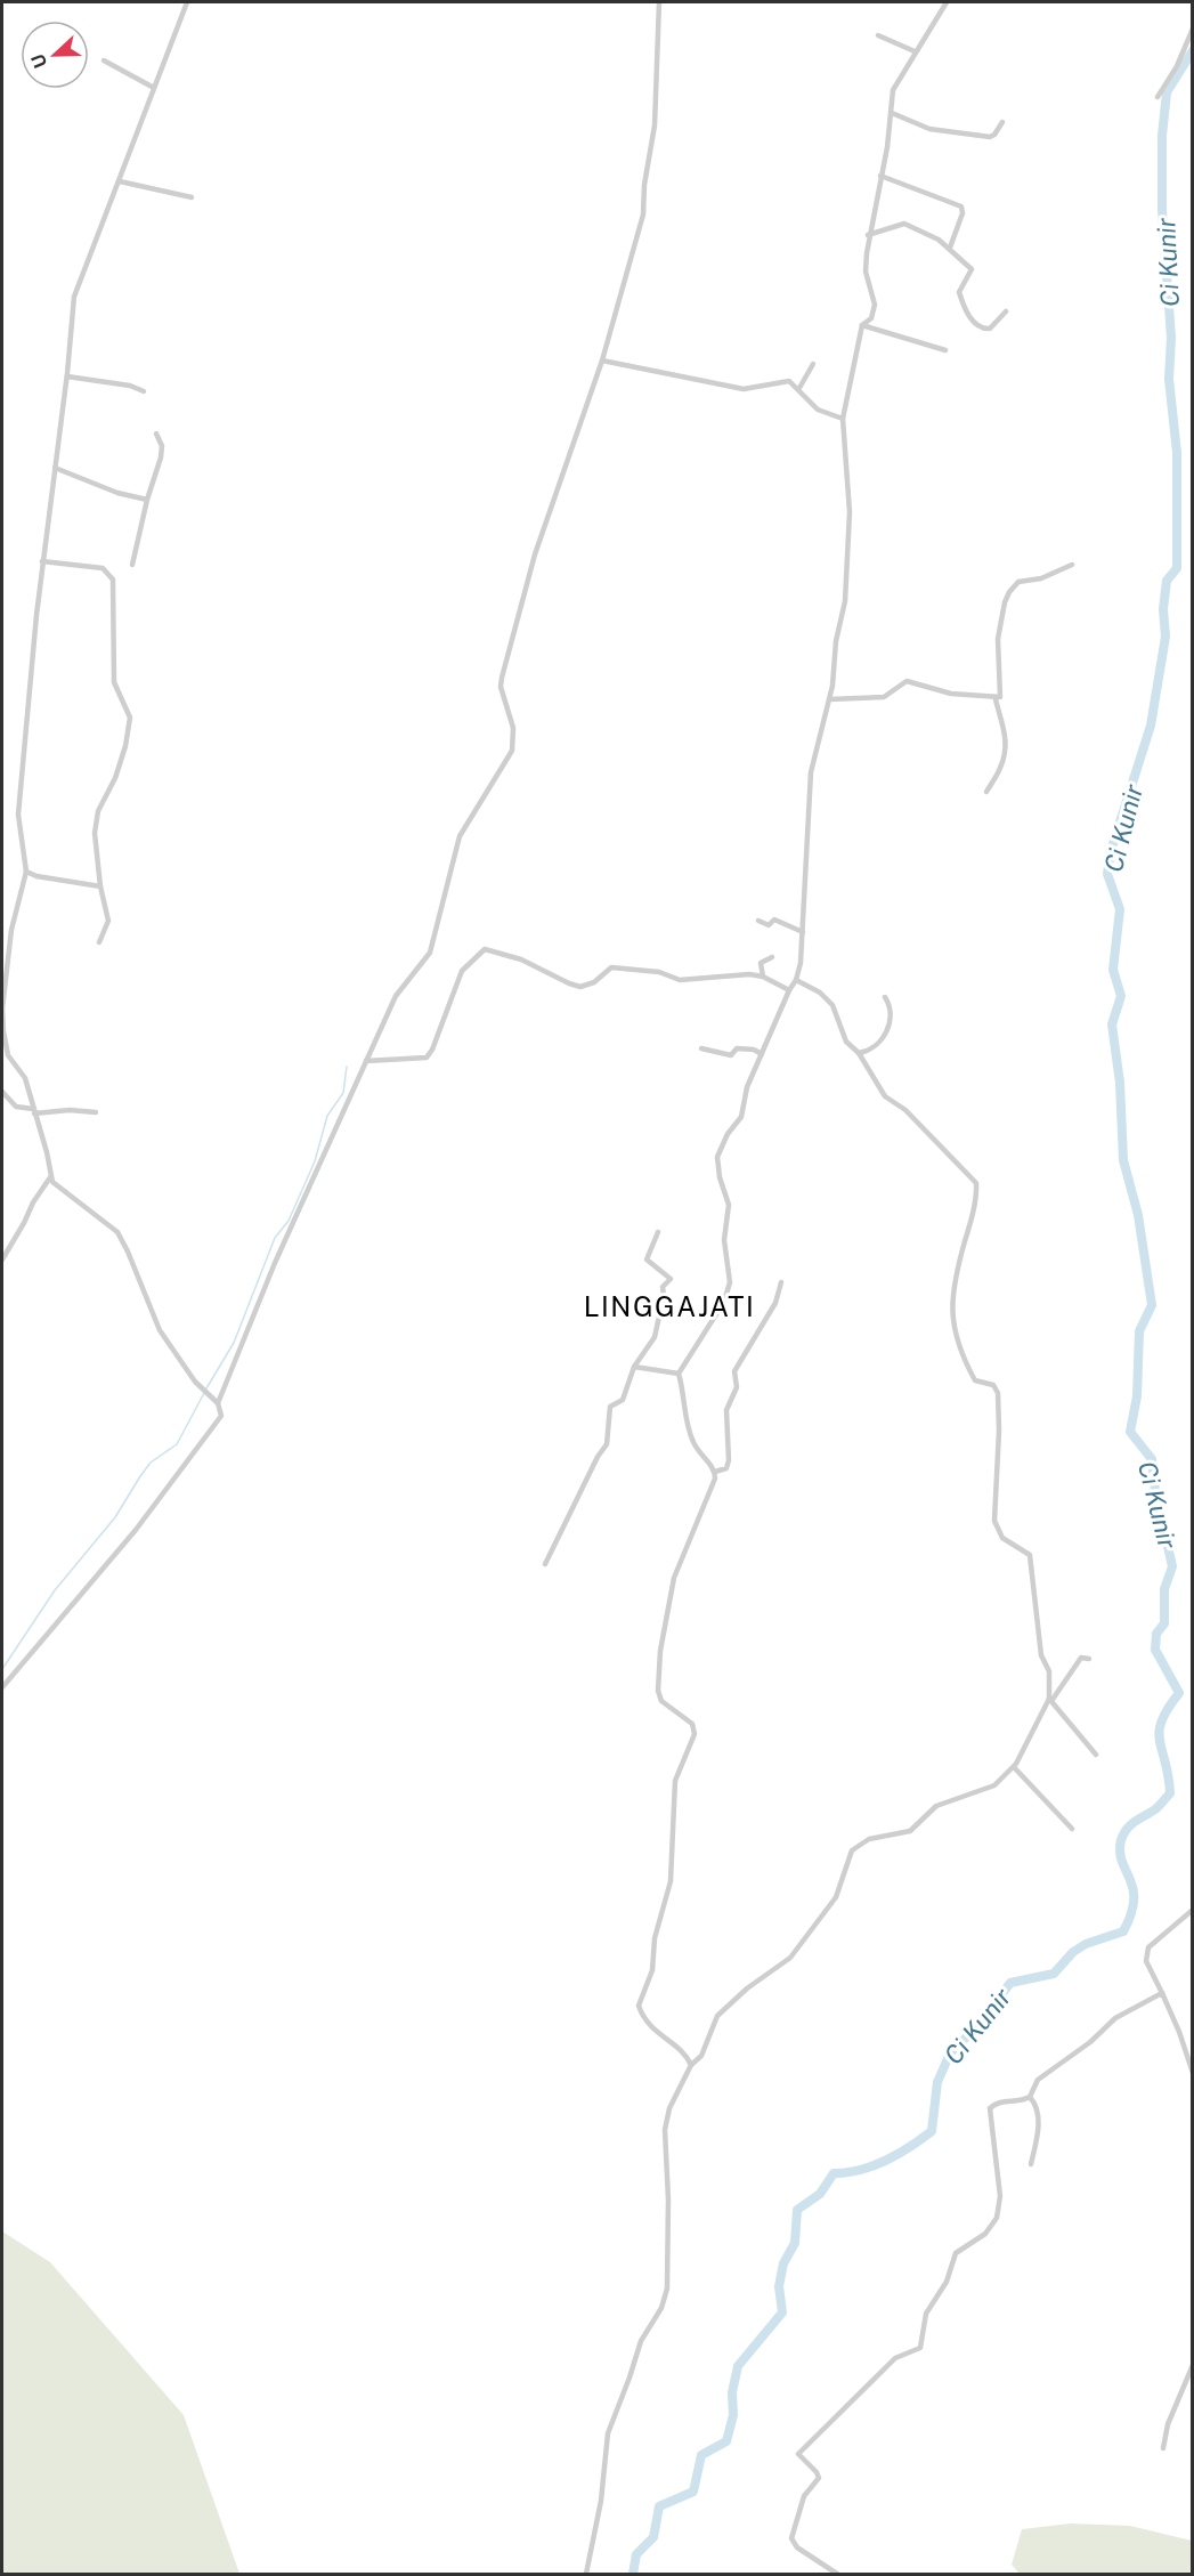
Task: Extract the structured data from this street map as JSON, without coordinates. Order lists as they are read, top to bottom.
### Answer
{
  "districts": ["LINGGAJATI"],
  "water": ["Ci Kunir"],
  "north": "left"
}
